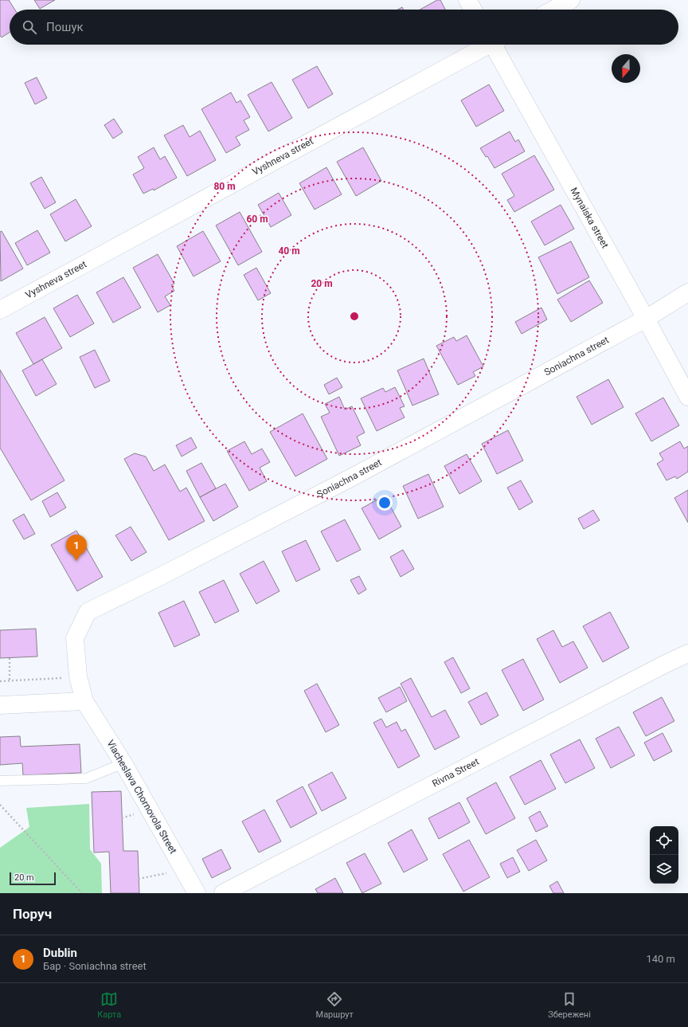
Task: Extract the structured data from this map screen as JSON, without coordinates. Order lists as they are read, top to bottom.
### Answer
{
  "streets": {
    "street": [
      "Vyshneva street",
      "Mynaiska street",
      "Soniachna street",
      "Rivna Street",
      "Viacheslava Chornovola Street"
    ]
  },
  "crossings": [
    ["Mynaiska street", "Soniachna street"],
    ["Soniachna street", "Viacheslava Chornovola Street"]
  ],
  "scale_bar": "20 m",
  "north": "bottom",
  "page": {
    "search": "Пошук",
    "pins": "1",
    "scale": "20 m",
    "heading": "Поруч",
    "list": [
      {
        "mark": "1",
        "name": "Dublin",
        "note": "Бар · Soniachna street",
        "value": "140 m"
      }
    ],
    "nav": ["Карта", "Маршрут", "Збережені"]
  },
  "rings": [
    "80 m",
    "60 m",
    "40 m",
    "20 m"
  ]
}
